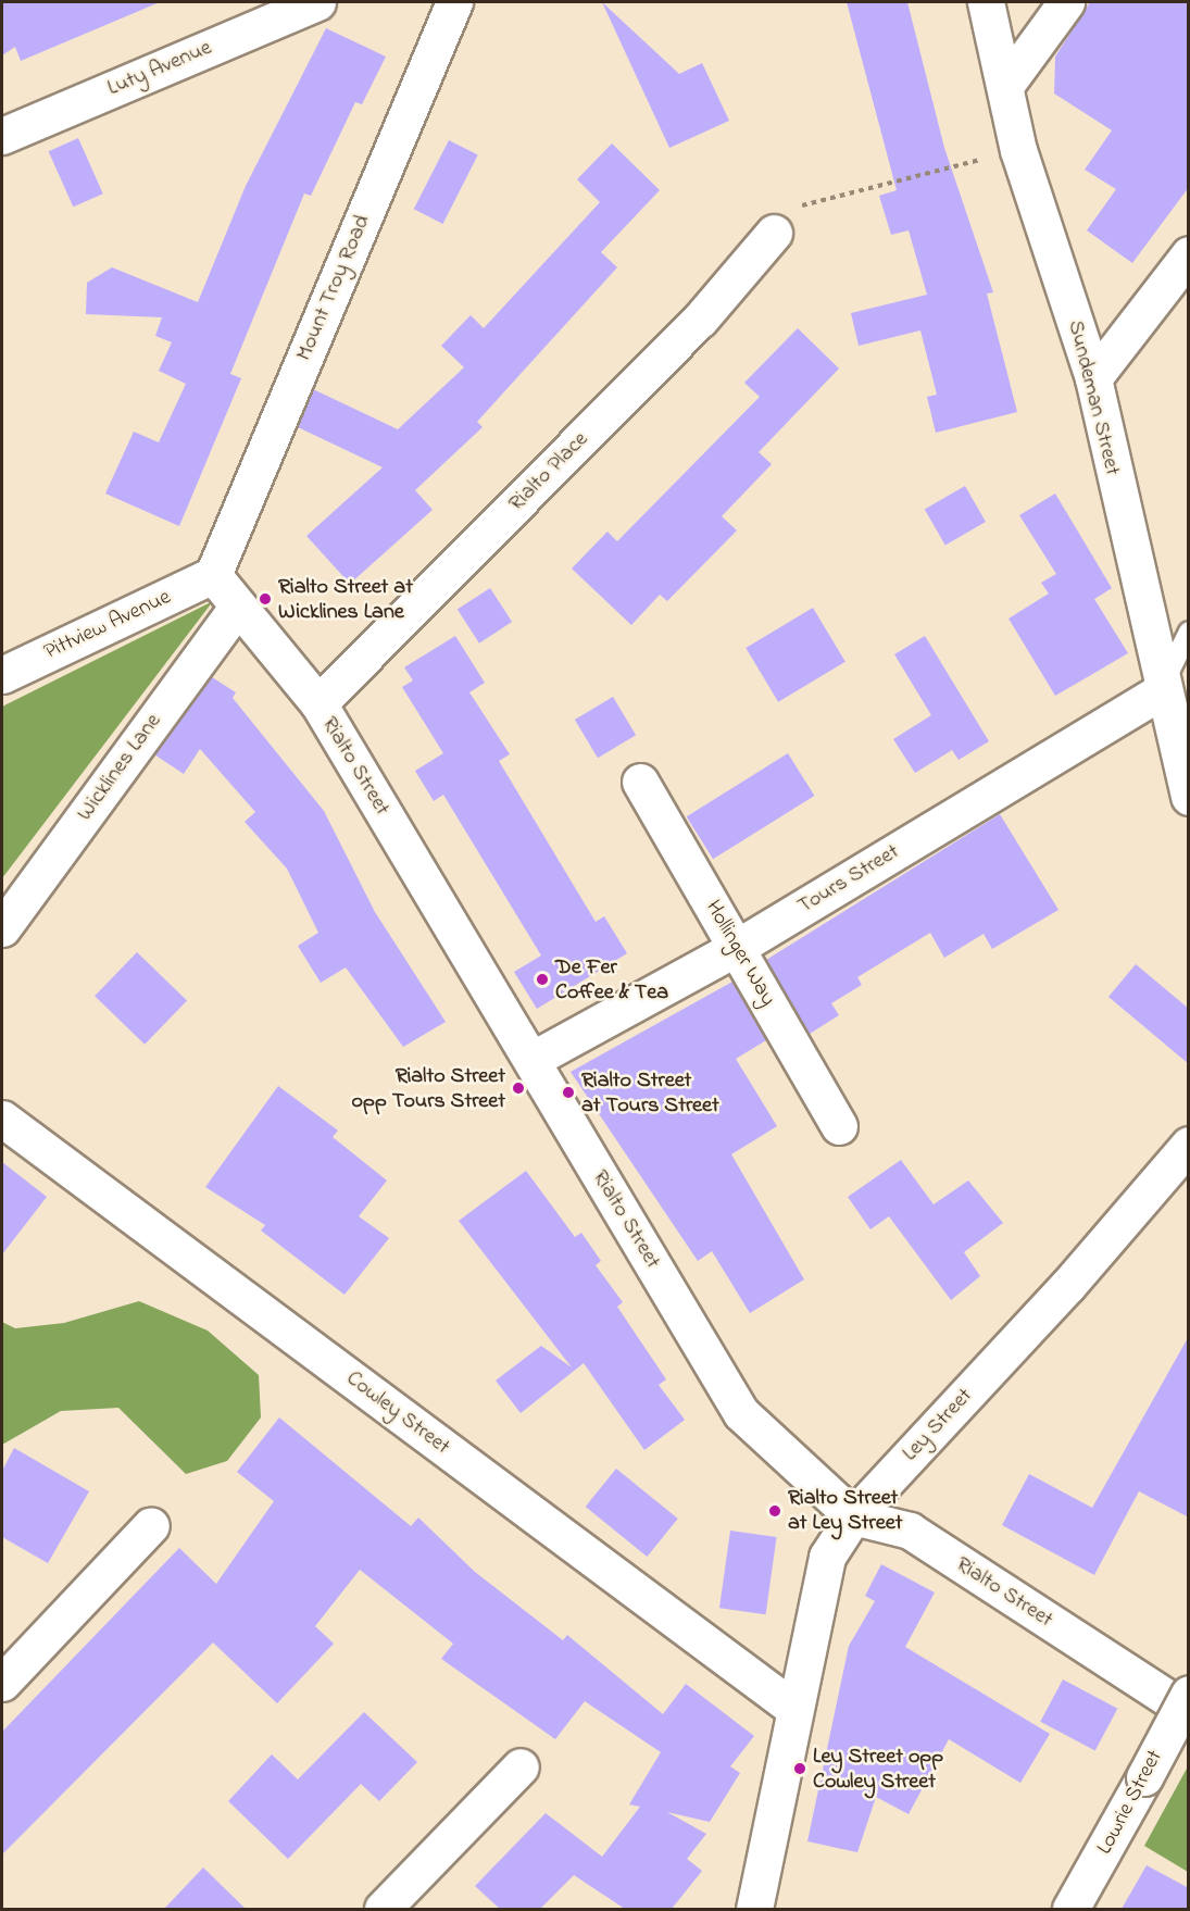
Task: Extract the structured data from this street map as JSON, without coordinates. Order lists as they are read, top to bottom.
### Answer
{
  "streets": {
    "street": [
      "Luty Avenue",
      "Mount Troy Road",
      "Sundeman Street",
      "Rialto Place",
      "Pittview Avenue",
      "Rialto Street",
      "Wicklines Lane",
      "Tours Street",
      "Hollinger Way",
      "Cowley Street",
      "Ley Street",
      "Lowrie Street"
    ]
  },
  "crossings": [
    ["Mount Troy Road", "Pittview Avenue"],
    ["Mount Troy Road", "Rialto Street"],
    ["Sundeman Street", "Tours Street"],
    ["Rialto Place", "Rialto Street"],
    ["Pittview Avenue", "Rialto Street"],
    ["Rialto Street", "Wicklines Lane"],
    ["Rialto Street", "Tours Street"],
    ["Rialto Street", "Ley Street"],
    ["Tours Street", "Hollinger Way"],
    ["Cowley Street", "Ley Street"]
  ],
  "places": [
    "Rialto Street at Wicklines Lane",
    "De Fer Coffee & Tea",
    "Rialto Street opp Tours Street",
    "Rialto Street at Tours Street",
    "Rialto Street at Ley Street",
    "Ley Street opp Cowley Street"
  ]
}
